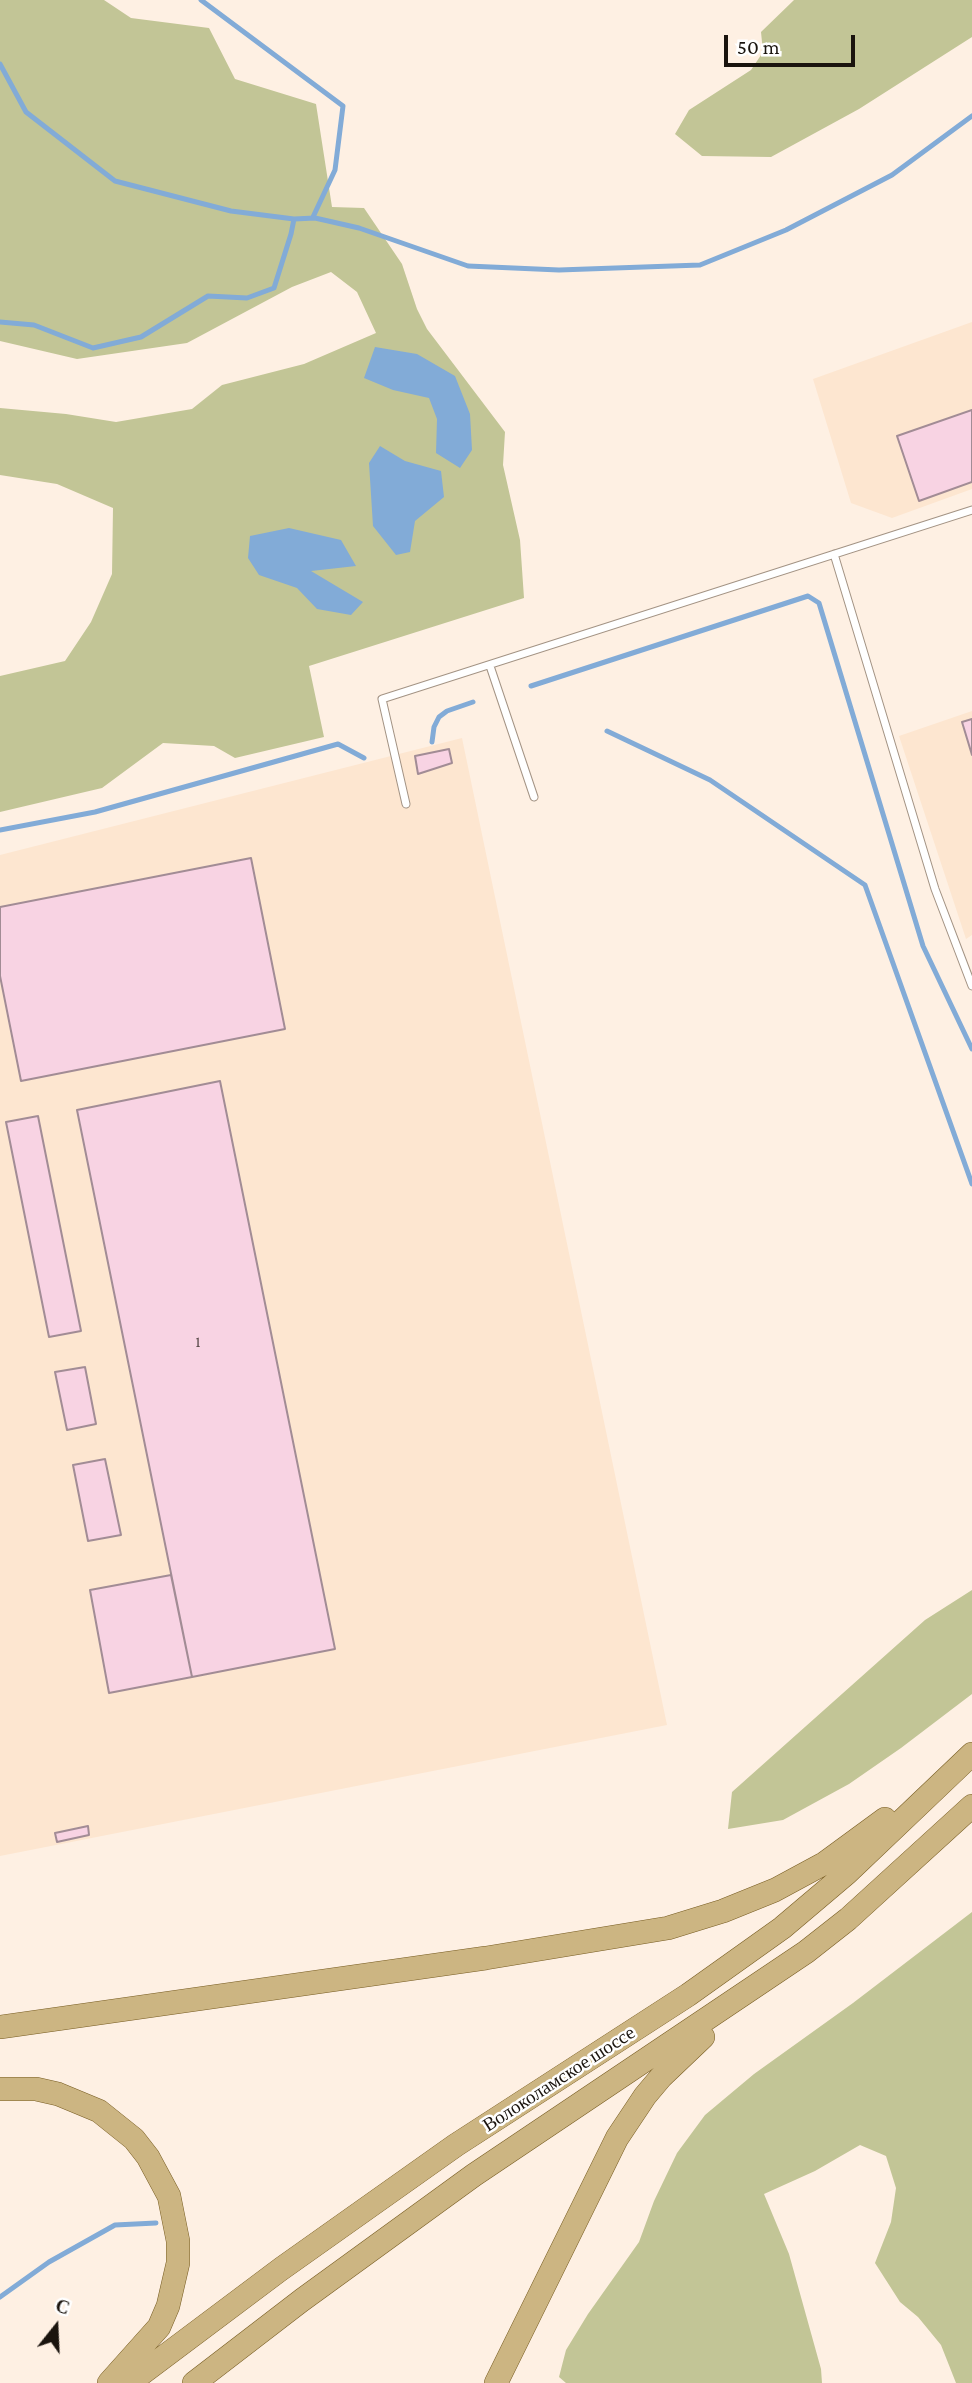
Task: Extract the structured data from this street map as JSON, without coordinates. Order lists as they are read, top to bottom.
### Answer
{
  "streets": {
    "main road": ["Волоколамское шоссе"]
  },
  "house_numbers": ["1"],
  "scale_bar": "50 m",
  "north": "top"
}
